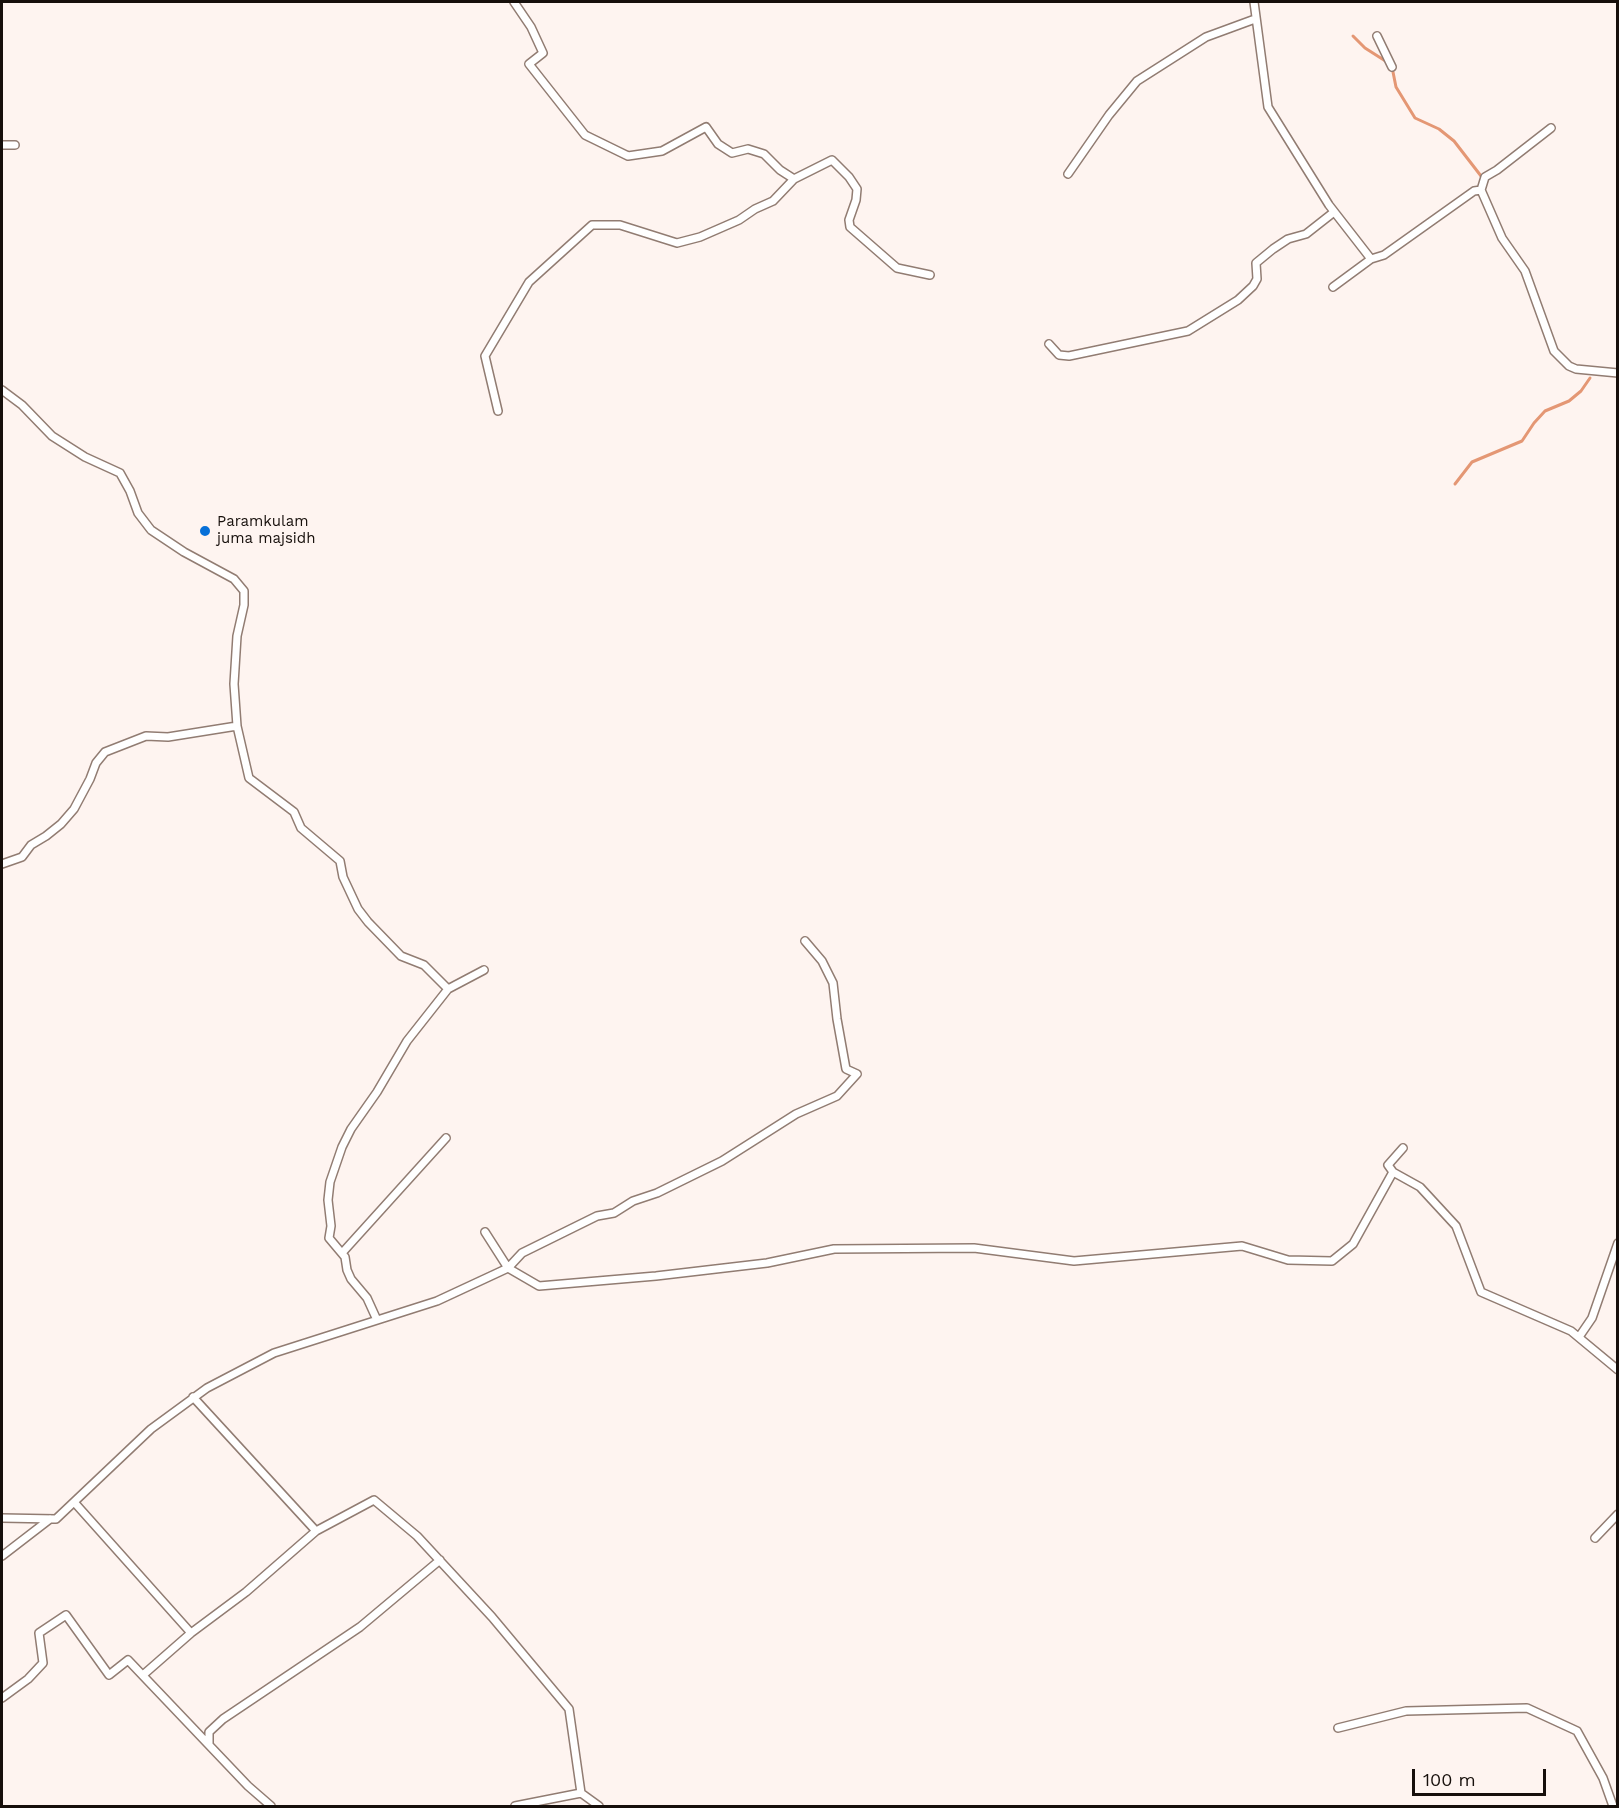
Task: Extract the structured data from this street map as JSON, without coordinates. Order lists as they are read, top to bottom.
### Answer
{
  "places": ["Paramkulam juma majsidh"],
  "scale_bar": "100 m"
}
